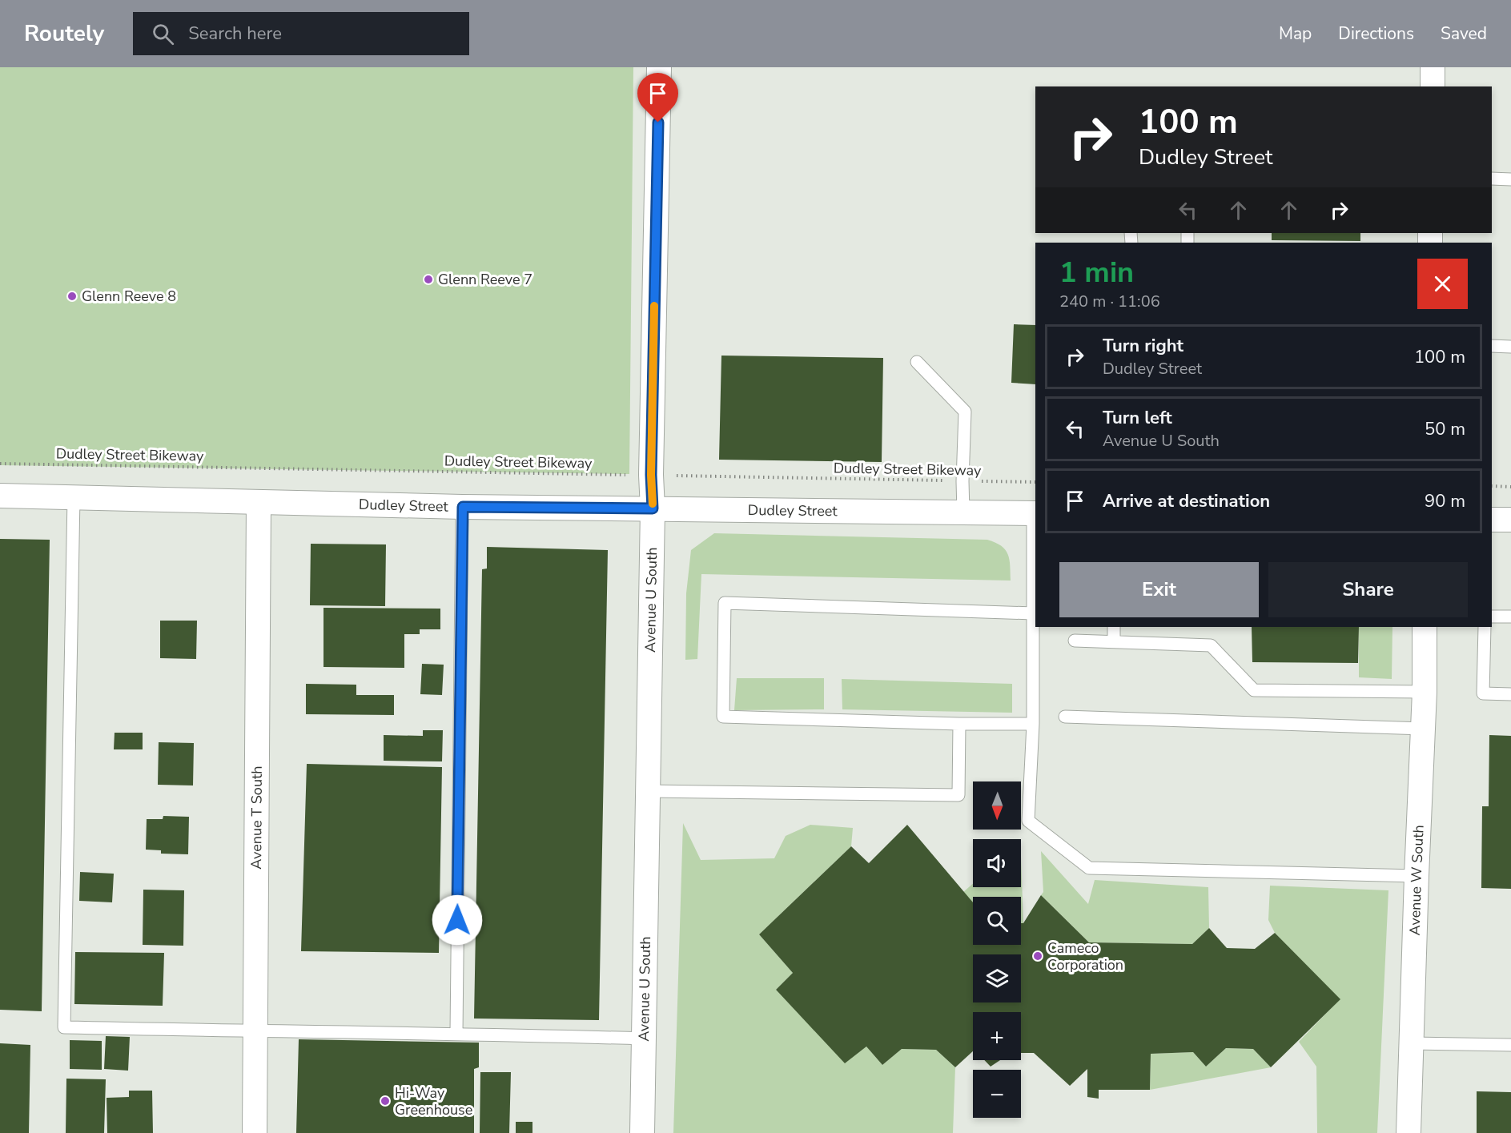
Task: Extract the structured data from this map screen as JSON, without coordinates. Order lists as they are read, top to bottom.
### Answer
{
  "streets": {
    "street": [
      "Dudley Street",
      "Avenue U South",
      "Avenue T South",
      "Avenue W South"
    ],
    "path": ["Dudley Street Bikeway"]
  },
  "crossings": [
    ["Dudley Street Bikeway", "Avenue U South"],
    ["Dudley Street", "Avenue U South"],
    ["Dudley Street", "Avenue T South"]
  ],
  "places": [
    "Glenn Reeve 7",
    "Glenn Reeve 8",
    "Cameco Corporation",
    "Hi-Way Greenhouse"
  ],
  "north": "bottom",
  "page": {
    "header": "Routely",
    "search": "Search here",
    "nav": ["Map", "Directions", "Saved"],
    "turn": ["100 m", "Dudley Street"],
    "heading": ["1 min", "240 m · 11:06"],
    "list": [
      {
        "name": "Turn right",
        "note": "Dudley Street",
        "value": "100 m"
      },
      {
        "name": "Turn left",
        "note": "Avenue U South",
        "value": "50 m"
      },
      {
        "name": "Arrive at destination",
        "value": "90 m"
      }
    ],
    "buttons": ["Exit", "Share"],
    "map_buttons": ["+", "−"]
  }
}
